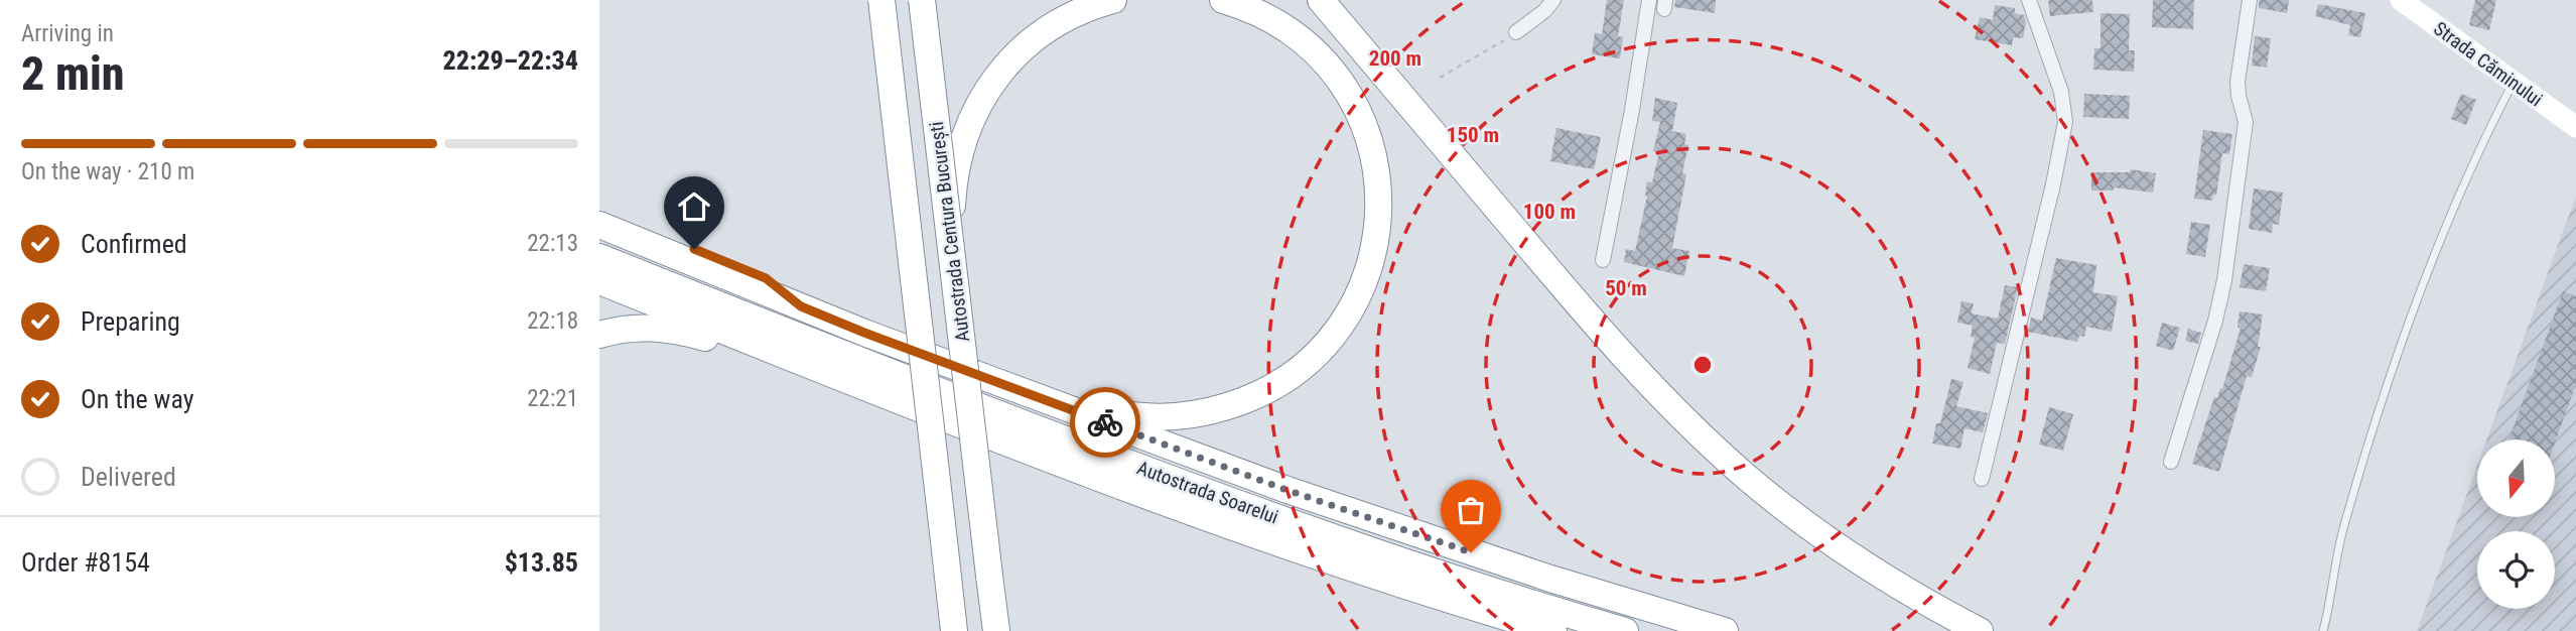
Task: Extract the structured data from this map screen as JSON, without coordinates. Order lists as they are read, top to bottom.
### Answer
{
  "streets": {
    "highway": ["Autostrada Centura București", "Autostrada Soarelui"],
    "street": ["Strada Căminului"]
  },
  "north": "bottom",
  "page": {
    "heading": ["2 min", "Arriving in", "22:29–22:34"],
    "panel": ["Order #8154", "$13.85"],
    "bar": "On the way · 210 m",
    "list": [
      ["Confirmed", "22:13"],
      ["Preparing", "22:18"],
      ["On the way", "22:21"],
      "Delivered"
    ]
  },
  "rings": [
    "200 m",
    "150 m",
    "100 m",
    "50 m"
  ]
}
